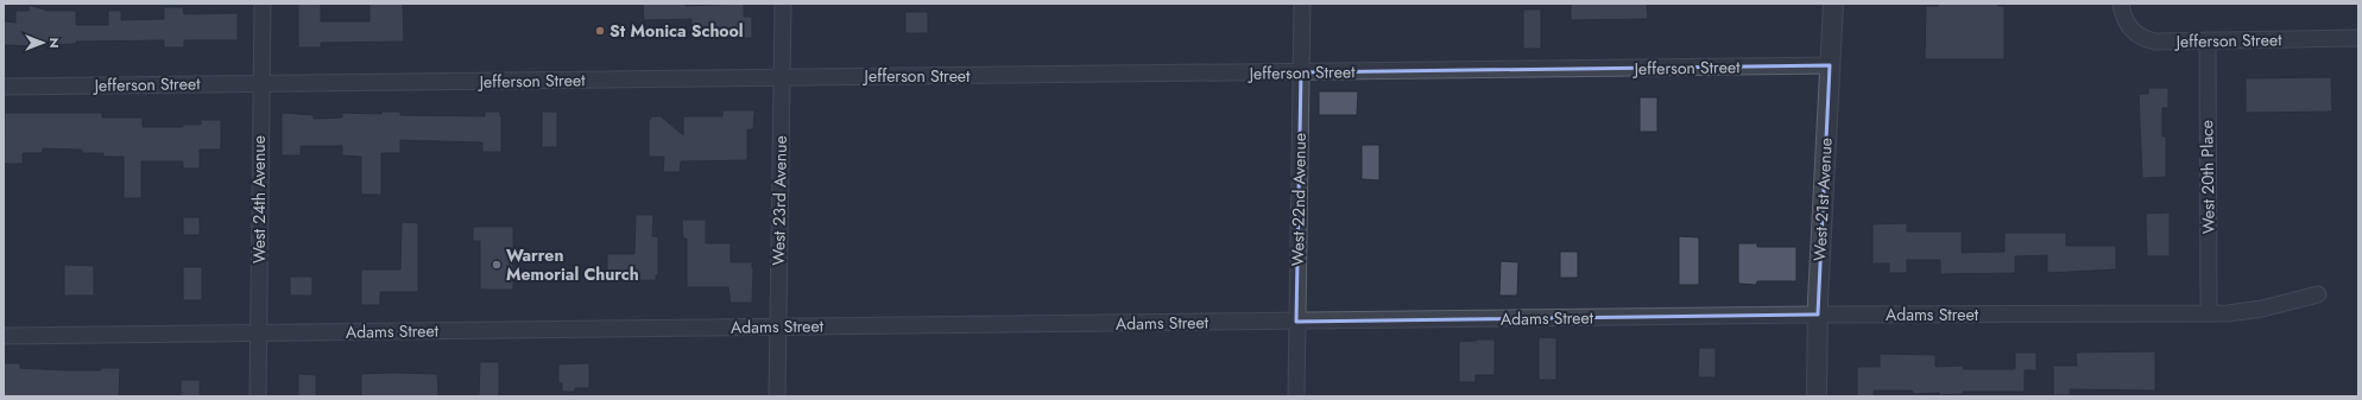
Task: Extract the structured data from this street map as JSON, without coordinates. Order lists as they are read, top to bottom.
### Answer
{
  "streets": {
    "street": [
      "Jefferson Street",
      "West 20th Place",
      "West 24th Avenue",
      "West 22nd Avenue",
      "West 21st Avenue",
      "West 23rd Avenue",
      "Adams Street"
    ]
  },
  "crossings": [
    ["Jefferson Street", "West 20th Place"],
    ["Jefferson Street", "West 24th Avenue"],
    ["Jefferson Street", "West 22nd Avenue"],
    ["Jefferson Street", "West 21st Avenue"],
    ["Jefferson Street", "West 23rd Avenue"],
    ["West 20th Place", "Adams Street"],
    ["West 24th Avenue", "Adams Street"],
    ["West 22nd Avenue", "Adams Street"],
    ["West 21st Avenue", "Adams Street"],
    ["West 23rd Avenue", "Adams Street"]
  ],
  "places": ["St Monica School", "Warren Memorial Church"],
  "north": "right"
}
